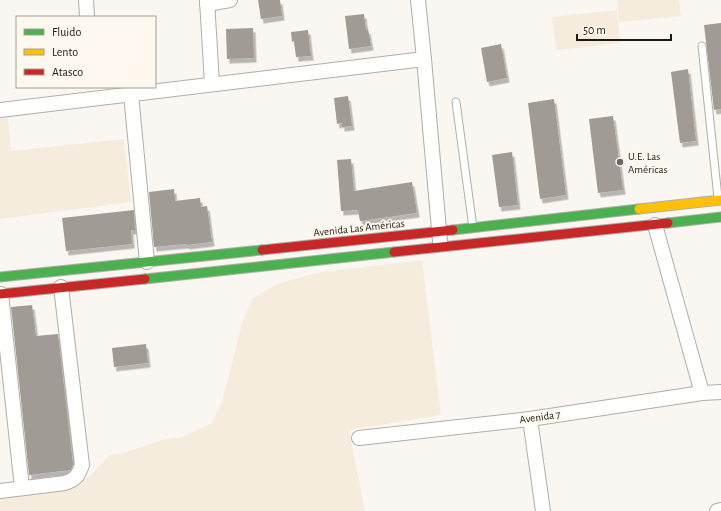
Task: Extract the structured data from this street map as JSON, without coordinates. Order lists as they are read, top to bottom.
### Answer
{
  "streets": {
    "main road": ["Avenida Las Américas"],
    "street": ["Avenida 7"]
  },
  "places": ["U.E. Las Américas"],
  "legend": ["Fluido", "Lento", "Atasco"],
  "scale_bar": "50 m"
}
